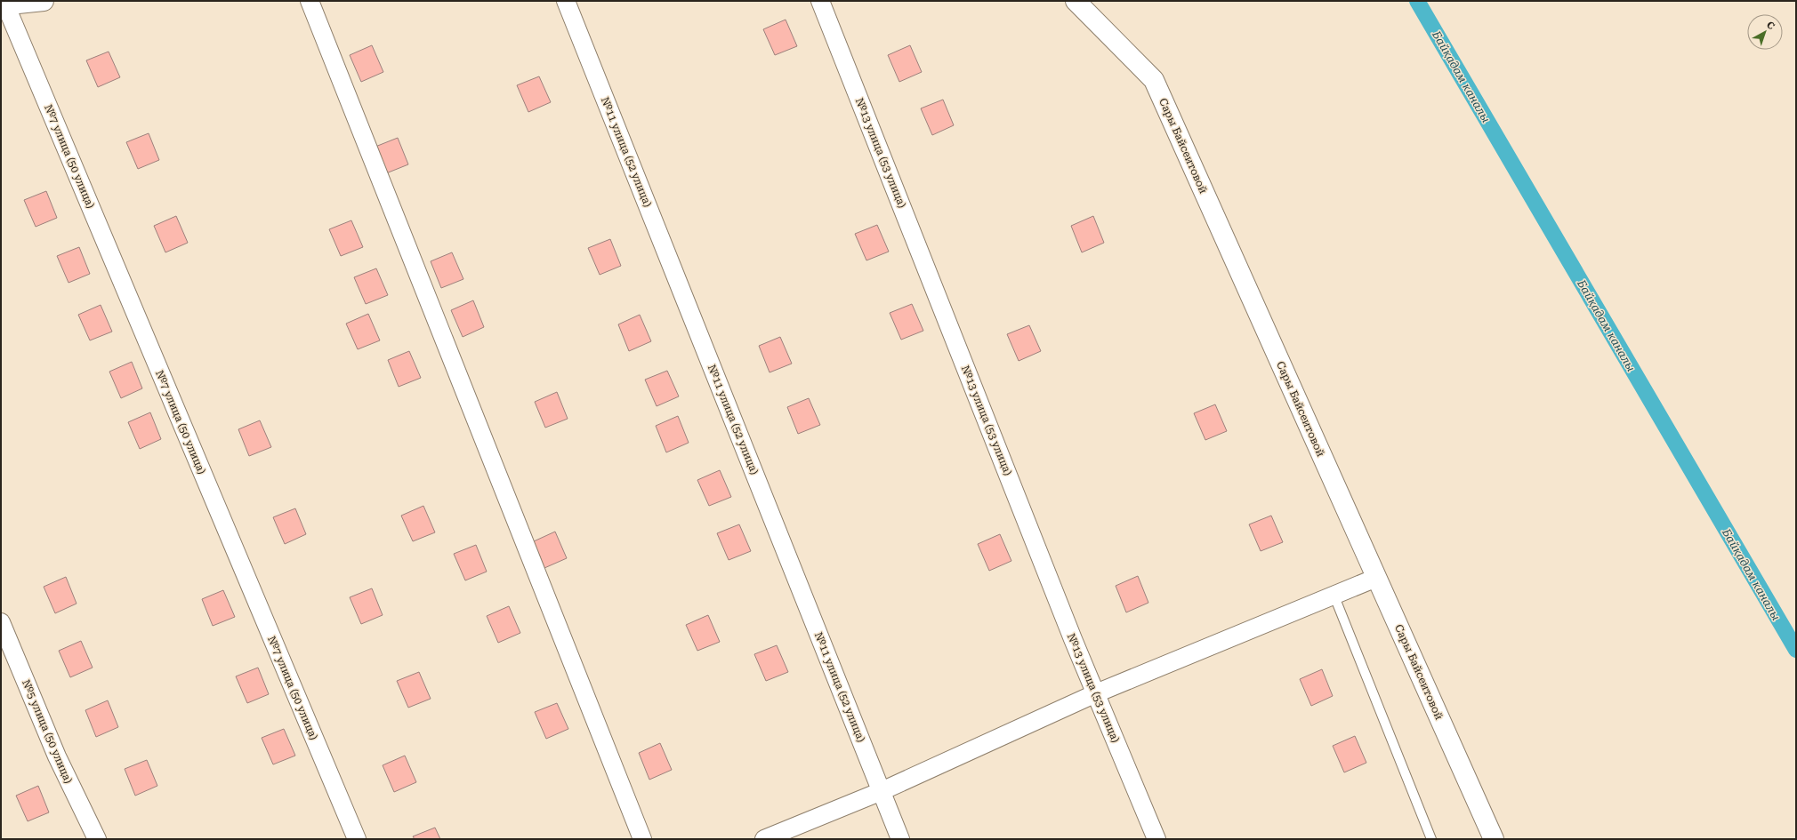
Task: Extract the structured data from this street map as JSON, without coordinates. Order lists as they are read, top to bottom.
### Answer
{
  "streets": {
    "street": [
      "Сары Байсеитовой",
      "№11 улица (52 улица)",
      "№13 улица (53 улица)",
      "№7 улица (50 улица)",
      "№5 улица (50 улица)"
    ]
  },
  "water": ["Байқадам каналы"],
  "north": "top right"
}
